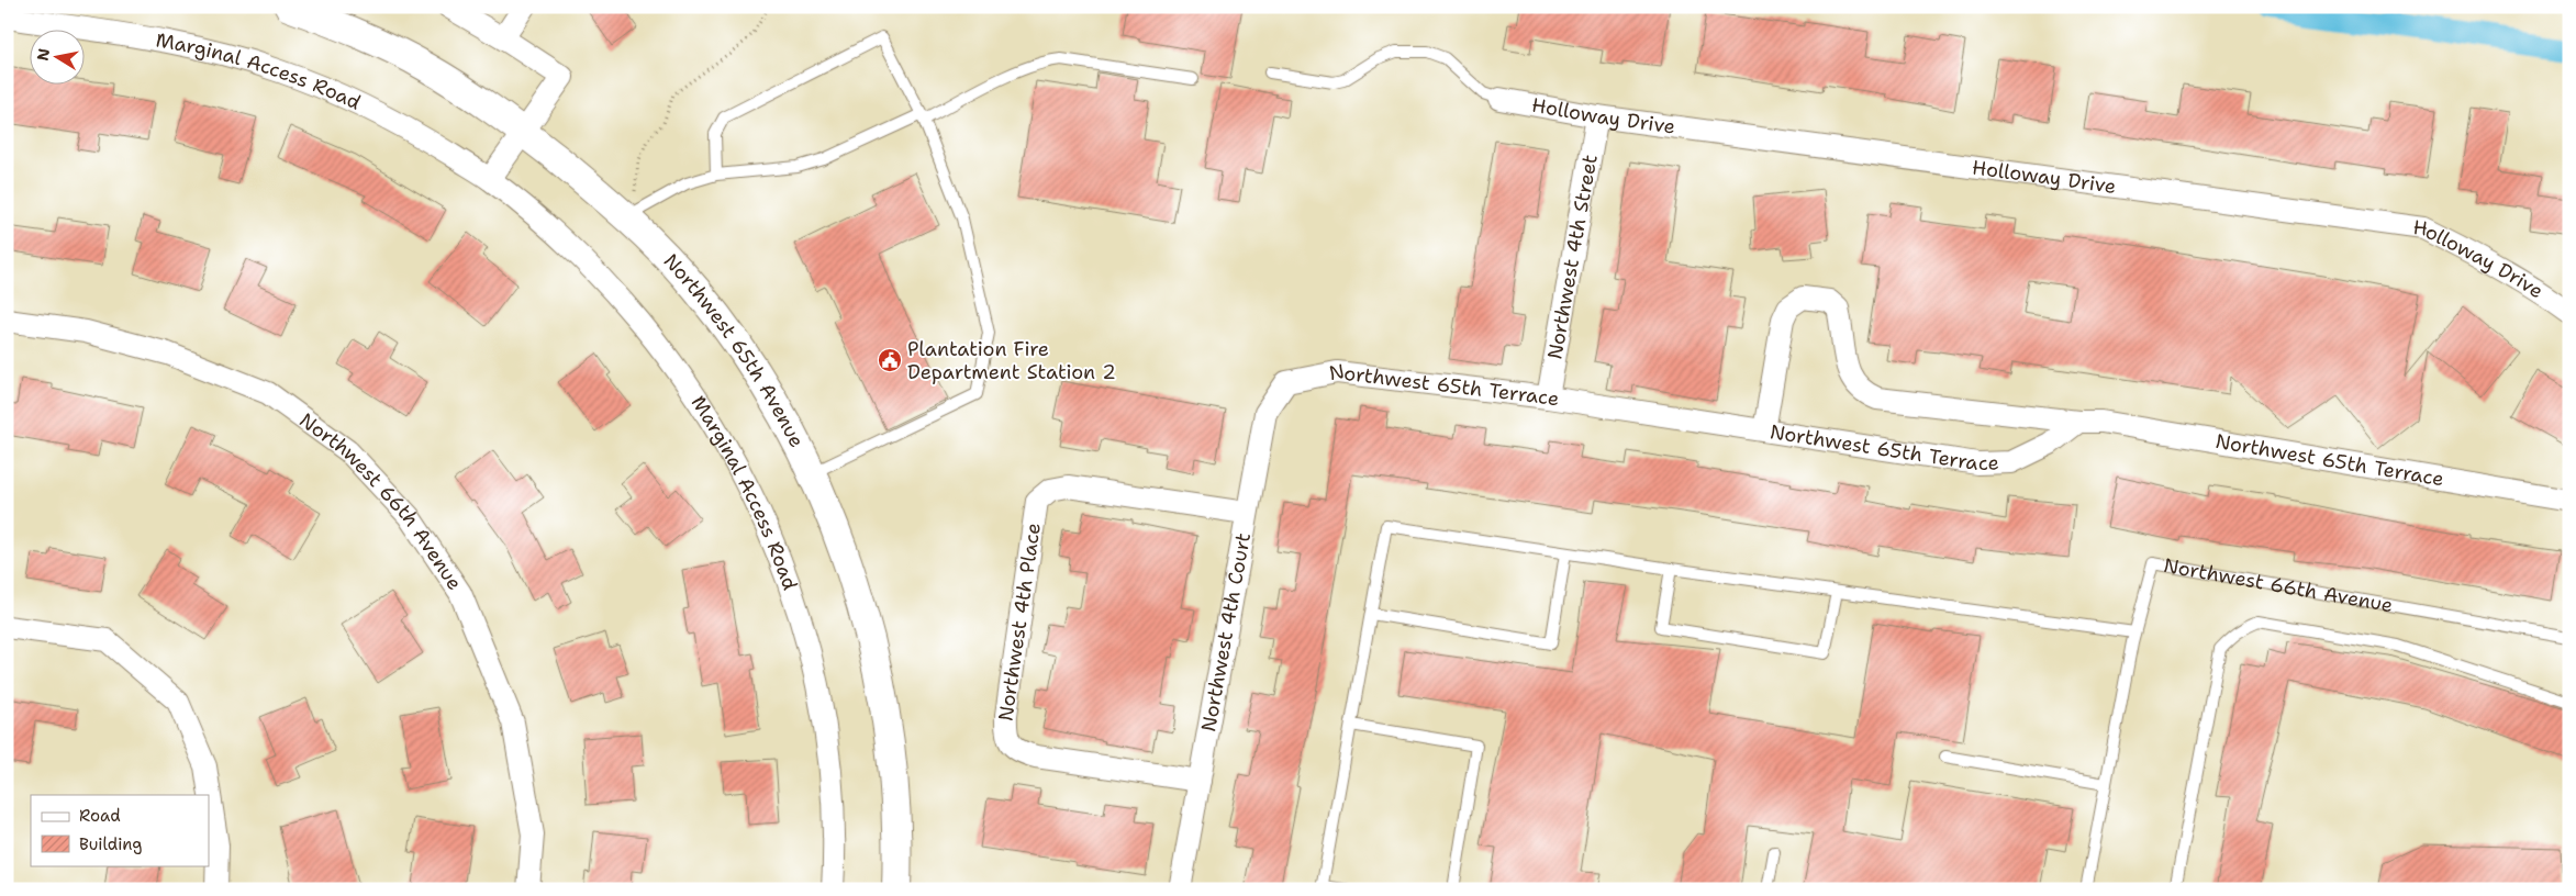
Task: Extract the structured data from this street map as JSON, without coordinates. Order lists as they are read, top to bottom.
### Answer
{
  "streets": {
    "street": [
      "Marginal Access Road",
      "Holloway Drive",
      "Northwest 4th Street",
      "Northwest 65th Avenue",
      "Northwest 65th Terrace",
      "Northwest 66th Avenue",
      "Northwest 4th Place",
      "Northwest 4th Court"
    ]
  },
  "crossings": [
    ["Holloway Drive", "Northwest 4th Street"],
    ["Northwest 4th Street", "Northwest 65th Terrace"],
    ["Northwest 65th Terrace", "Northwest 4th Court"],
    ["Northwest 4th Place", "Northwest 4th Court"]
  ],
  "places": {
    "public building": ["Plantation Fire Department Station 2"]
  },
  "legend": ["Road", "Building"],
  "north": "left"
}
